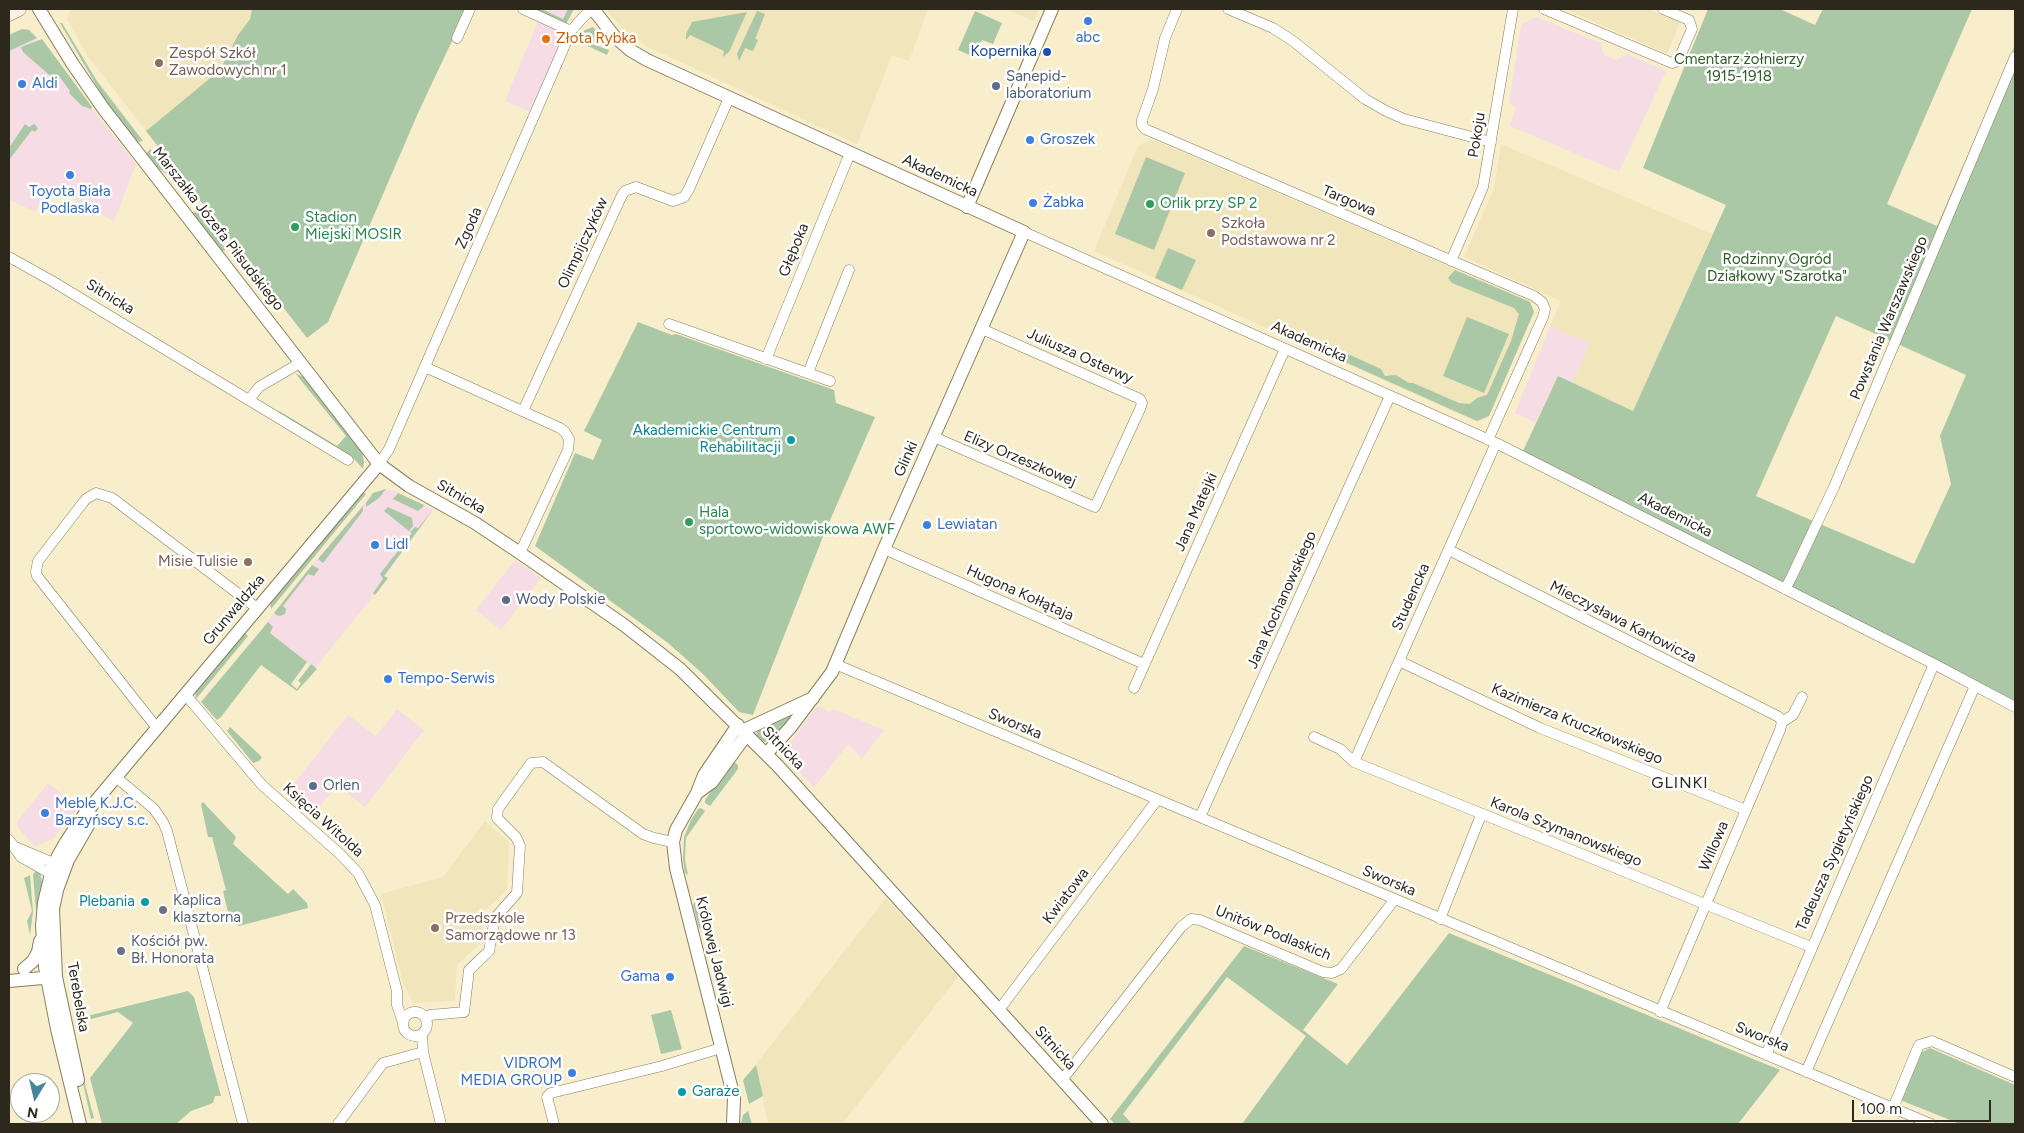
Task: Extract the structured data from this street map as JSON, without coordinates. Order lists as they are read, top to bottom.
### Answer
{
  "streets": {
    "street": [
      "Pokoju",
      "Akademicka",
      "Targowa",
      "Zgoda",
      "Marszałka Józefa Piłsudskiego",
      "Olimpijczyków",
      "Głęboka",
      "Sitnicka",
      "Powstania Warszawskiego",
      "Juliusza Osterwy",
      "Glinki",
      "Elizy Orzeszkowej",
      "Jana Matejki",
      "Hugona Kołłątaja",
      "Studencka",
      "Jana Kochanowskiego",
      "Grunwaldzka",
      "Mieczysława Karłowicza",
      "Sworska",
      "Kazimierza Kruczkowskiego",
      "Księcia Witolda",
      "Karola Szymanowskiego",
      "Willowa",
      "Tadeusza Sygietyńskiego",
      "Kwiatowa",
      "Unitów Podlaskich",
      "Królowej Jadwigi",
      "Terebelska"
    ]
  },
  "crossings": [
    ["Pokoju", "Targowa"],
    ["Akademicka", "Zgoda"],
    ["Akademicka", "Olimpijczyków"],
    ["Akademicka", "Głęboka"],
    ["Akademicka", "Powstania Warszawskiego"],
    ["Akademicka", "Glinki"],
    ["Akademicka", "Jana Matejki"],
    ["Akademicka", "Studencka"],
    ["Akademicka", "Jana Kochanowskiego"],
    ["Akademicka", "Tadeusza Sygietyńskiego"],
    ["Targowa", "Studencka"],
    ["Zgoda", "Marszałka Józefa Piłsudskiego"],
    ["Zgoda", "Sitnicka"],
    ["Zgoda", "Grunwaldzka"],
    ["Marszałka Józefa Piłsudskiego", "Sitnicka"],
    ["Marszałka Józefa Piłsudskiego", "Grunwaldzka"],
    ["Sitnicka", "Glinki"],
    ["Sitnicka", "Grunwaldzka"],
    ["Sitnicka", "Kwiatowa"],
    ["Sitnicka", "Unitów Podlaskich"],
    ["Sitnicka", "Królowej Jadwigi"],
    ["Juliusza Osterwy", "Glinki"],
    ["Juliusza Osterwy", "Elizy Orzeszkowej"],
    ["Glinki", "Elizy Orzeszkowej"],
    ["Glinki", "Hugona Kołłątaja"],
    ["Glinki", "Sworska"],
    ["Jana Matejki", "Hugona Kołłątaja"],
    ["Studencka", "Mieczysława Karłowicza"],
    ["Studencka", "Kazimierza Kruczkowskiego"],
    ["Studencka", "Karola Szymanowskiego"],
    ["Jana Kochanowskiego", "Sworska"],
    ["Grunwaldzka", "Księcia Witolda"],
    ["Grunwaldzka", "Terebelska"],
    ["Mieczysława Karłowicza", "Willowa"],
    ["Sworska", "Willowa"],
    ["Sworska", "Tadeusza Sygietyńskiego"],
    ["Sworska", "Kwiatowa"],
    ["Sworska", "Unitów Podlaskich"],
    ["Kazimierza Kruczkowskiego", "Willowa"],
    ["Karola Szymanowskiego", "Willowa"],
    ["Karola Szymanowskiego", "Tadeusza Sygietyńskiego"]
  ],
  "districts": ["GLINKI"],
  "parks": ["Cmentarz żołnierzy 1915-1918", "Rodzinny Ogród Działkowy \"Szarotka\""],
  "places": [
    "abc",
    "Złota Rybka",
    "Kopernika",
    "Zespół Szkół Zawodowych nr 1",
    "Aldi",
    "Sanepid- laboratorium",
    "Groszek",
    "Toyota Biała Podlaska",
    "Żabka",
    "Orlik przy SP 2",
    "Stadion Miejski MOSIR",
    "Szkoła Podstawowa nr 2",
    "Akademickie Centrum Rehabilitacji",
    "Hala sportowo-widowiskowa AWF",
    "Lewiatan",
    "Lidl",
    "Misie Tulisie",
    "Wody Polskie",
    "Tempo-Serwis",
    "Orlen",
    "Meble K.J.C. Barzyńscy s.c.",
    "Plebania",
    "Kaplica klasztorna",
    "Przedszkole Samorządowe nr 13",
    "Kościół pw. Bł. Honorata",
    "Gama",
    "VIDROM MEDIA GROUP",
    "Garaże"
  ],
  "scale_bar": "100 m",
  "north": "bottom"
}
